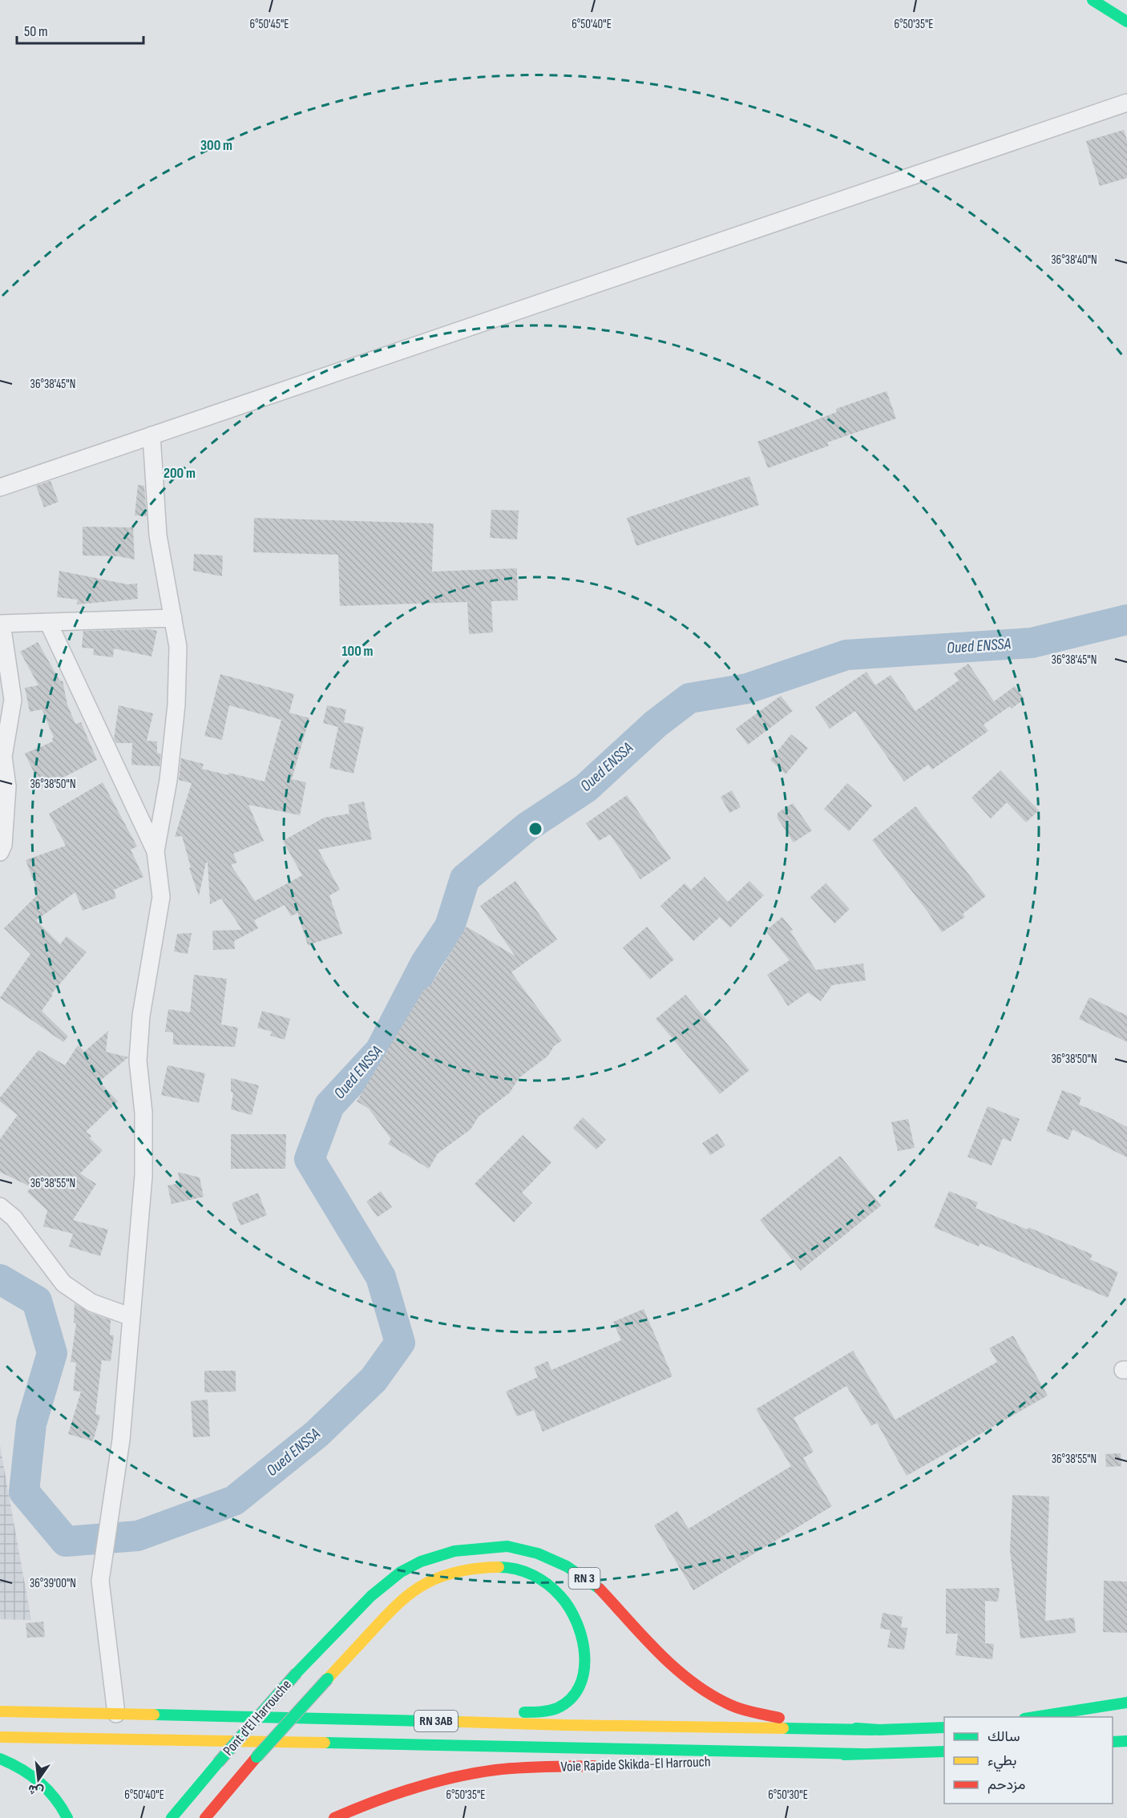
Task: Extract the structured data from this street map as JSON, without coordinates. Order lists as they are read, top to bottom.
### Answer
{
  "streets": {
    "main road": [
      "RN 3",
      "Pont d'El Harrouche",
      "RN 3AB",
      "Voie Rapide Skikda-El Harrouch"
    ]
  },
  "crossings": [
    ["RN 3", "Pont d'El Harrouche"],
    ["RN 3", "RN 3AB"],
    ["Pont d'El Harrouche", "RN 3AB"],
    ["RN 3AB", "Voie Rapide Skikda-El Harrouch"]
  ],
  "water": ["Oued ENSSA"],
  "legend": ["سالك", "بطيء", "مزدحم"],
  "scale_bar": "50 m",
  "north": "bottom",
  "coordinates": [
    "6°50'45\"E",
    "6°50'40\"E",
    "6°50'35\"E",
    "36°38'40\"N",
    "36°38'45\"N",
    "36°38'50\"N",
    "36°38'55\"N",
    "36°39'00\"N",
    "6°50'30\"E"
  ],
  "rings": ["300 m", "200 m", "100 m"]
}
